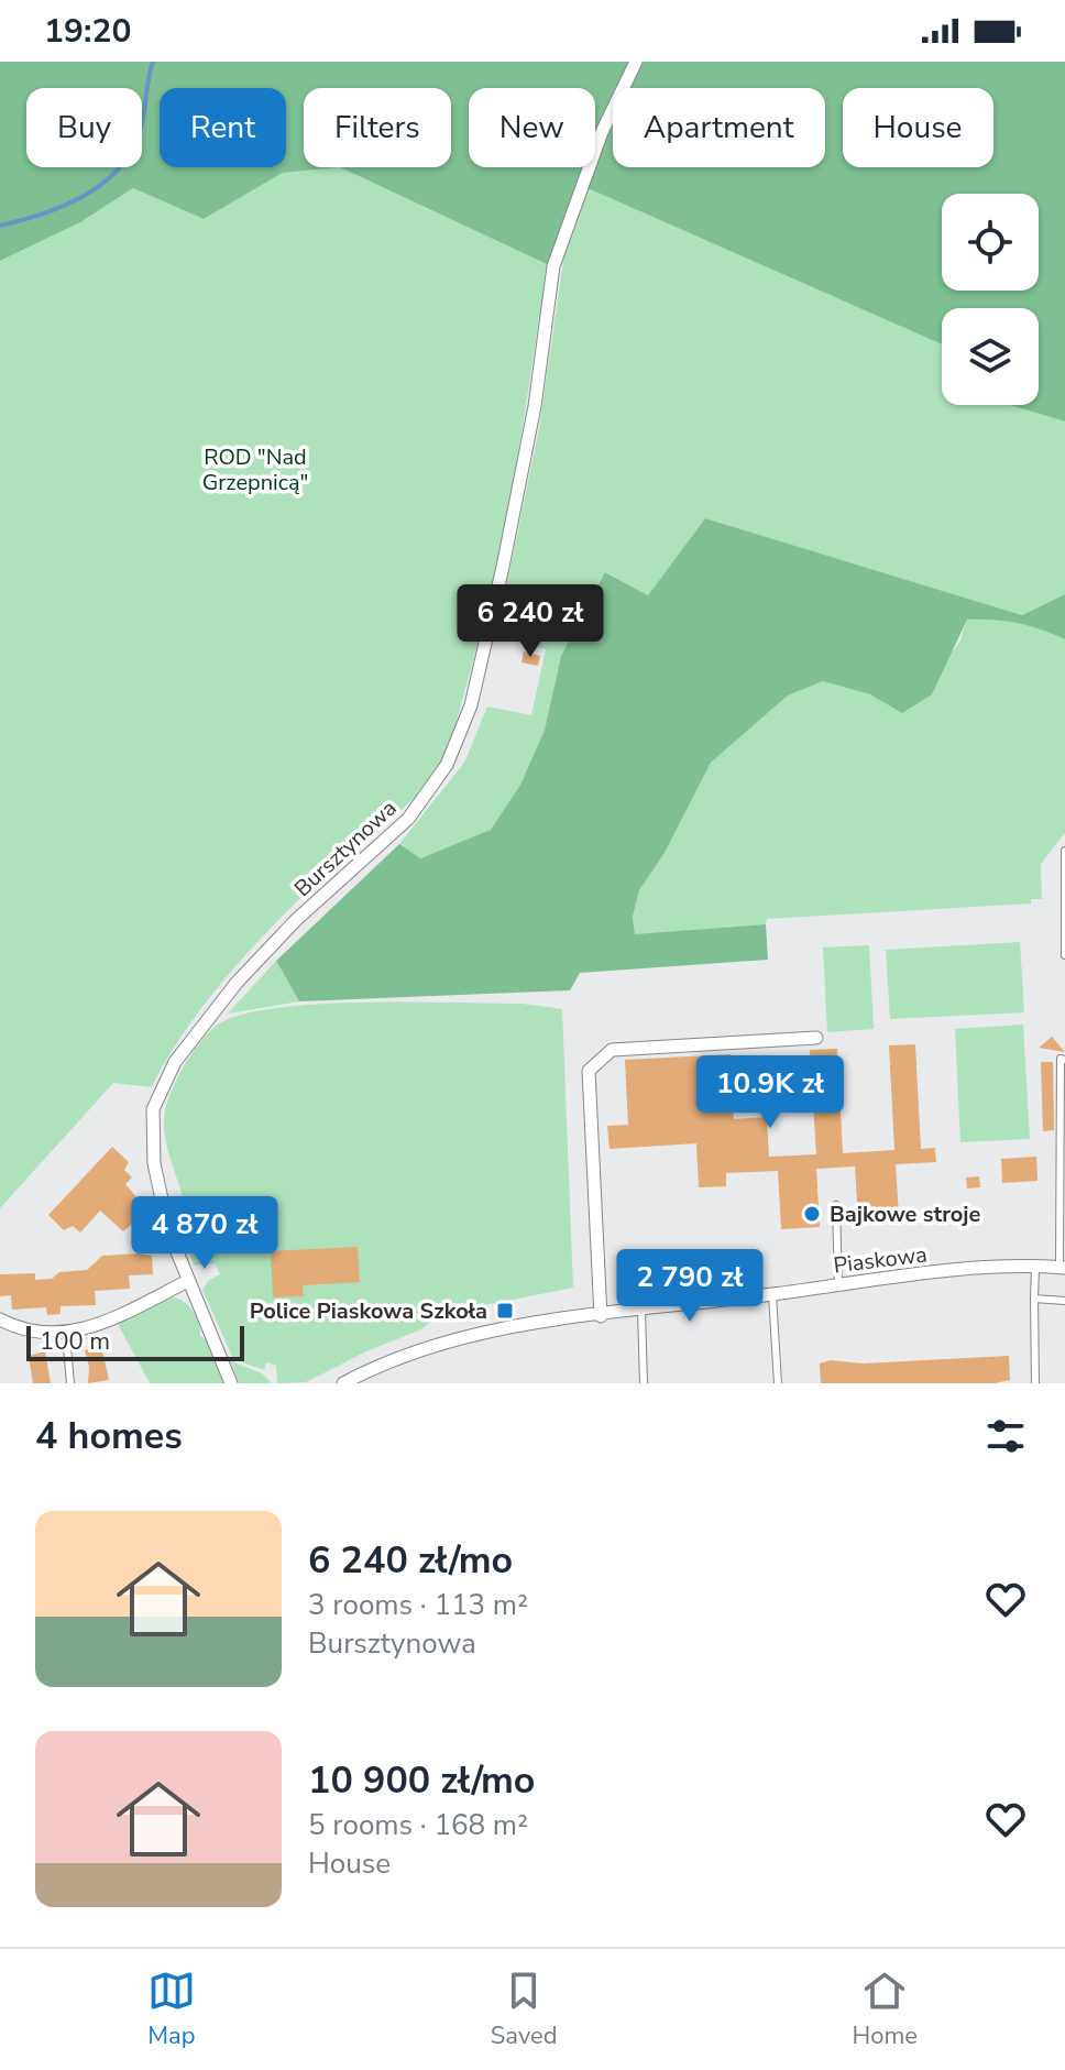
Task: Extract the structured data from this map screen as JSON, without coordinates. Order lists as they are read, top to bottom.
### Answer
{
  "streets": {
    "street": ["Bursztynowa", "Piaskowa"]
  },
  "parks": ["ROD \"Nad Grzepnicą\""],
  "places": {
    "other": ["Bajkowe stroje"],
    "transit": ["Police Piaskowa Szkoła"]
  },
  "scale_bar": "100 m",
  "page": {
    "status": "19:20",
    "chip": [
      "Buy",
      "Rent",
      "Filters",
      "New",
      "Apartment",
      "House"
    ],
    "price": [
      "6 240 zł",
      "10.9K zł",
      "4 870 zł",
      "2 790 zł"
    ],
    "scale": "100 m",
    "heading": "4 homes",
    "list": [
      {
        "name": "6 240 zł/mo",
        "note": "3 rooms · 113 m² · Bursztynowa"
      },
      {
        "name": "10 900 zł/mo",
        "note": "5 rooms · 168 m² · House"
      }
    ],
    "tabs": ["Map", "Saved", "Home"]
  }
}
